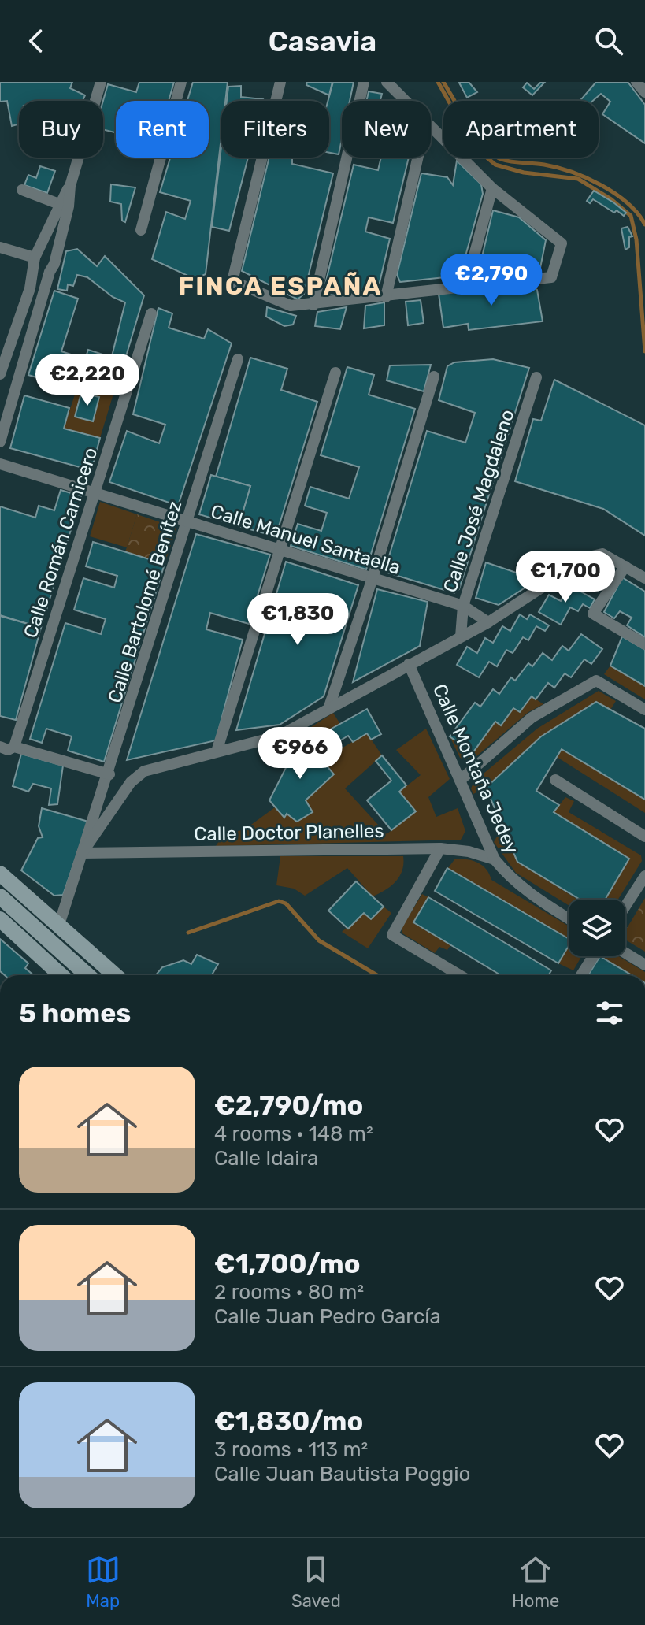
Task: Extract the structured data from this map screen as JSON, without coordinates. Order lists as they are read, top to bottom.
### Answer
{
  "streets": {
    "street": [
      "Calle José Magdaleno",
      "Calle Manuel Santaella",
      "Calle Román Carnicero",
      "Calle Bartolomé Benítez",
      "Calle Montaña Jedey",
      "Calle Doctor Planelles"
    ]
  },
  "crossings": [
    ["Calle José Magdaleno", "Calle Manuel Santaella"],
    ["Calle Manuel Santaella", "Calle Román Carnicero"],
    ["Calle Manuel Santaella", "Calle Bartolomé Benítez"],
    ["Calle Bartolomé Benítez", "Calle Doctor Planelles"],
    ["Calle Montaña Jedey", "Calle Doctor Planelles"]
  ],
  "districts": ["FINCA ESPAÑA"],
  "page": {
    "header": "Casavia",
    "chip": [
      "Buy",
      "Rent",
      "Filters",
      "New",
      "Apartment"
    ],
    "price": [
      "€2,790",
      "€2,220",
      "€1,700",
      "€1,830",
      "€966"
    ],
    "heading": "5 homes",
    "list": [
      {
        "name": "€2,790/mo",
        "note": "4 rooms · 148 m² · Calle Idaira"
      },
      {
        "name": "€1,700/mo",
        "note": "2 rooms · 80 m² · Calle Juan Pedro García"
      },
      {
        "name": "€1,830/mo",
        "note": "3 rooms · 113 m² · Calle Juan Bautista Poggio"
      }
    ],
    "tabs": ["Map", "Saved", "Home"]
  }
}
